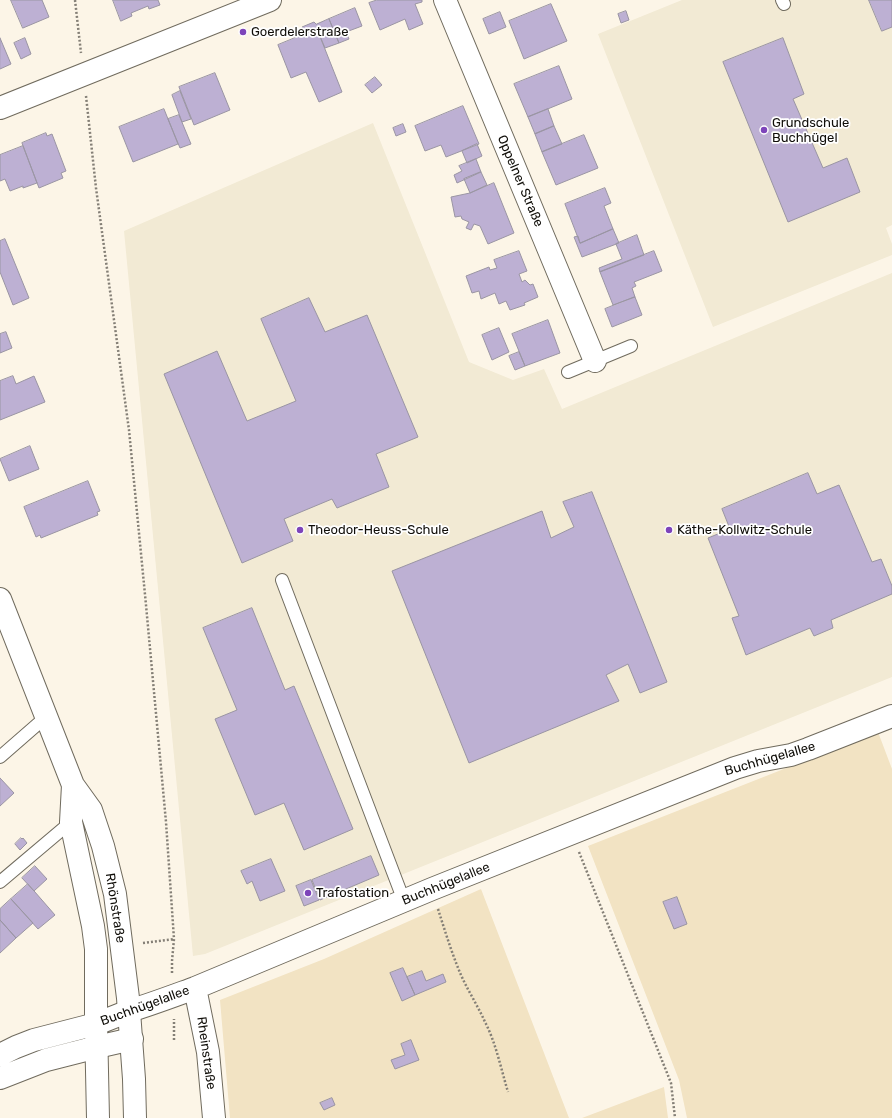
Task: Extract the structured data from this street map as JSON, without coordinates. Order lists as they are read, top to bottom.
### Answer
{
  "streets": {
    "street": [
      "Oppelner Straße",
      "Buchhügelallee",
      "Rhönstraße",
      "Rheinstraße"
    ]
  },
  "crossings": [
    ["Buchhügelallee", "Rhönstraße"],
    ["Buchhügelallee", "Rheinstraße"]
  ],
  "places": [
    "Goerdelerstraße",
    "Grundschule Buchhügel",
    "Theodor-Heuss-Schule",
    "Käthe-Kollwitz-Schule",
    "Trafostation"
  ]
}
